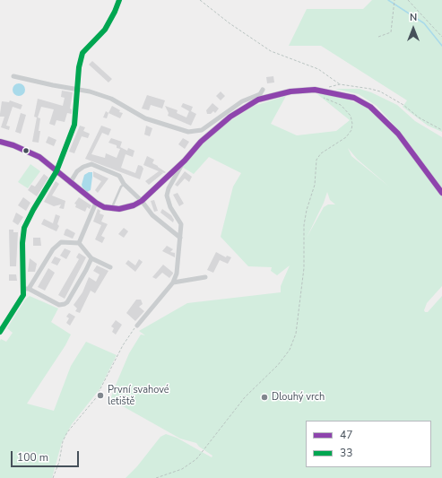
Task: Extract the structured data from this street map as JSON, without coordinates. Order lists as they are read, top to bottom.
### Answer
{
  "places": ["První svahové letiště", "Dlouhý vrch"],
  "lines": ["transit line 33", "transit line 47"],
  "legend": ["47", "33"],
  "scale_bar": "100 m",
  "north": "top"
}
